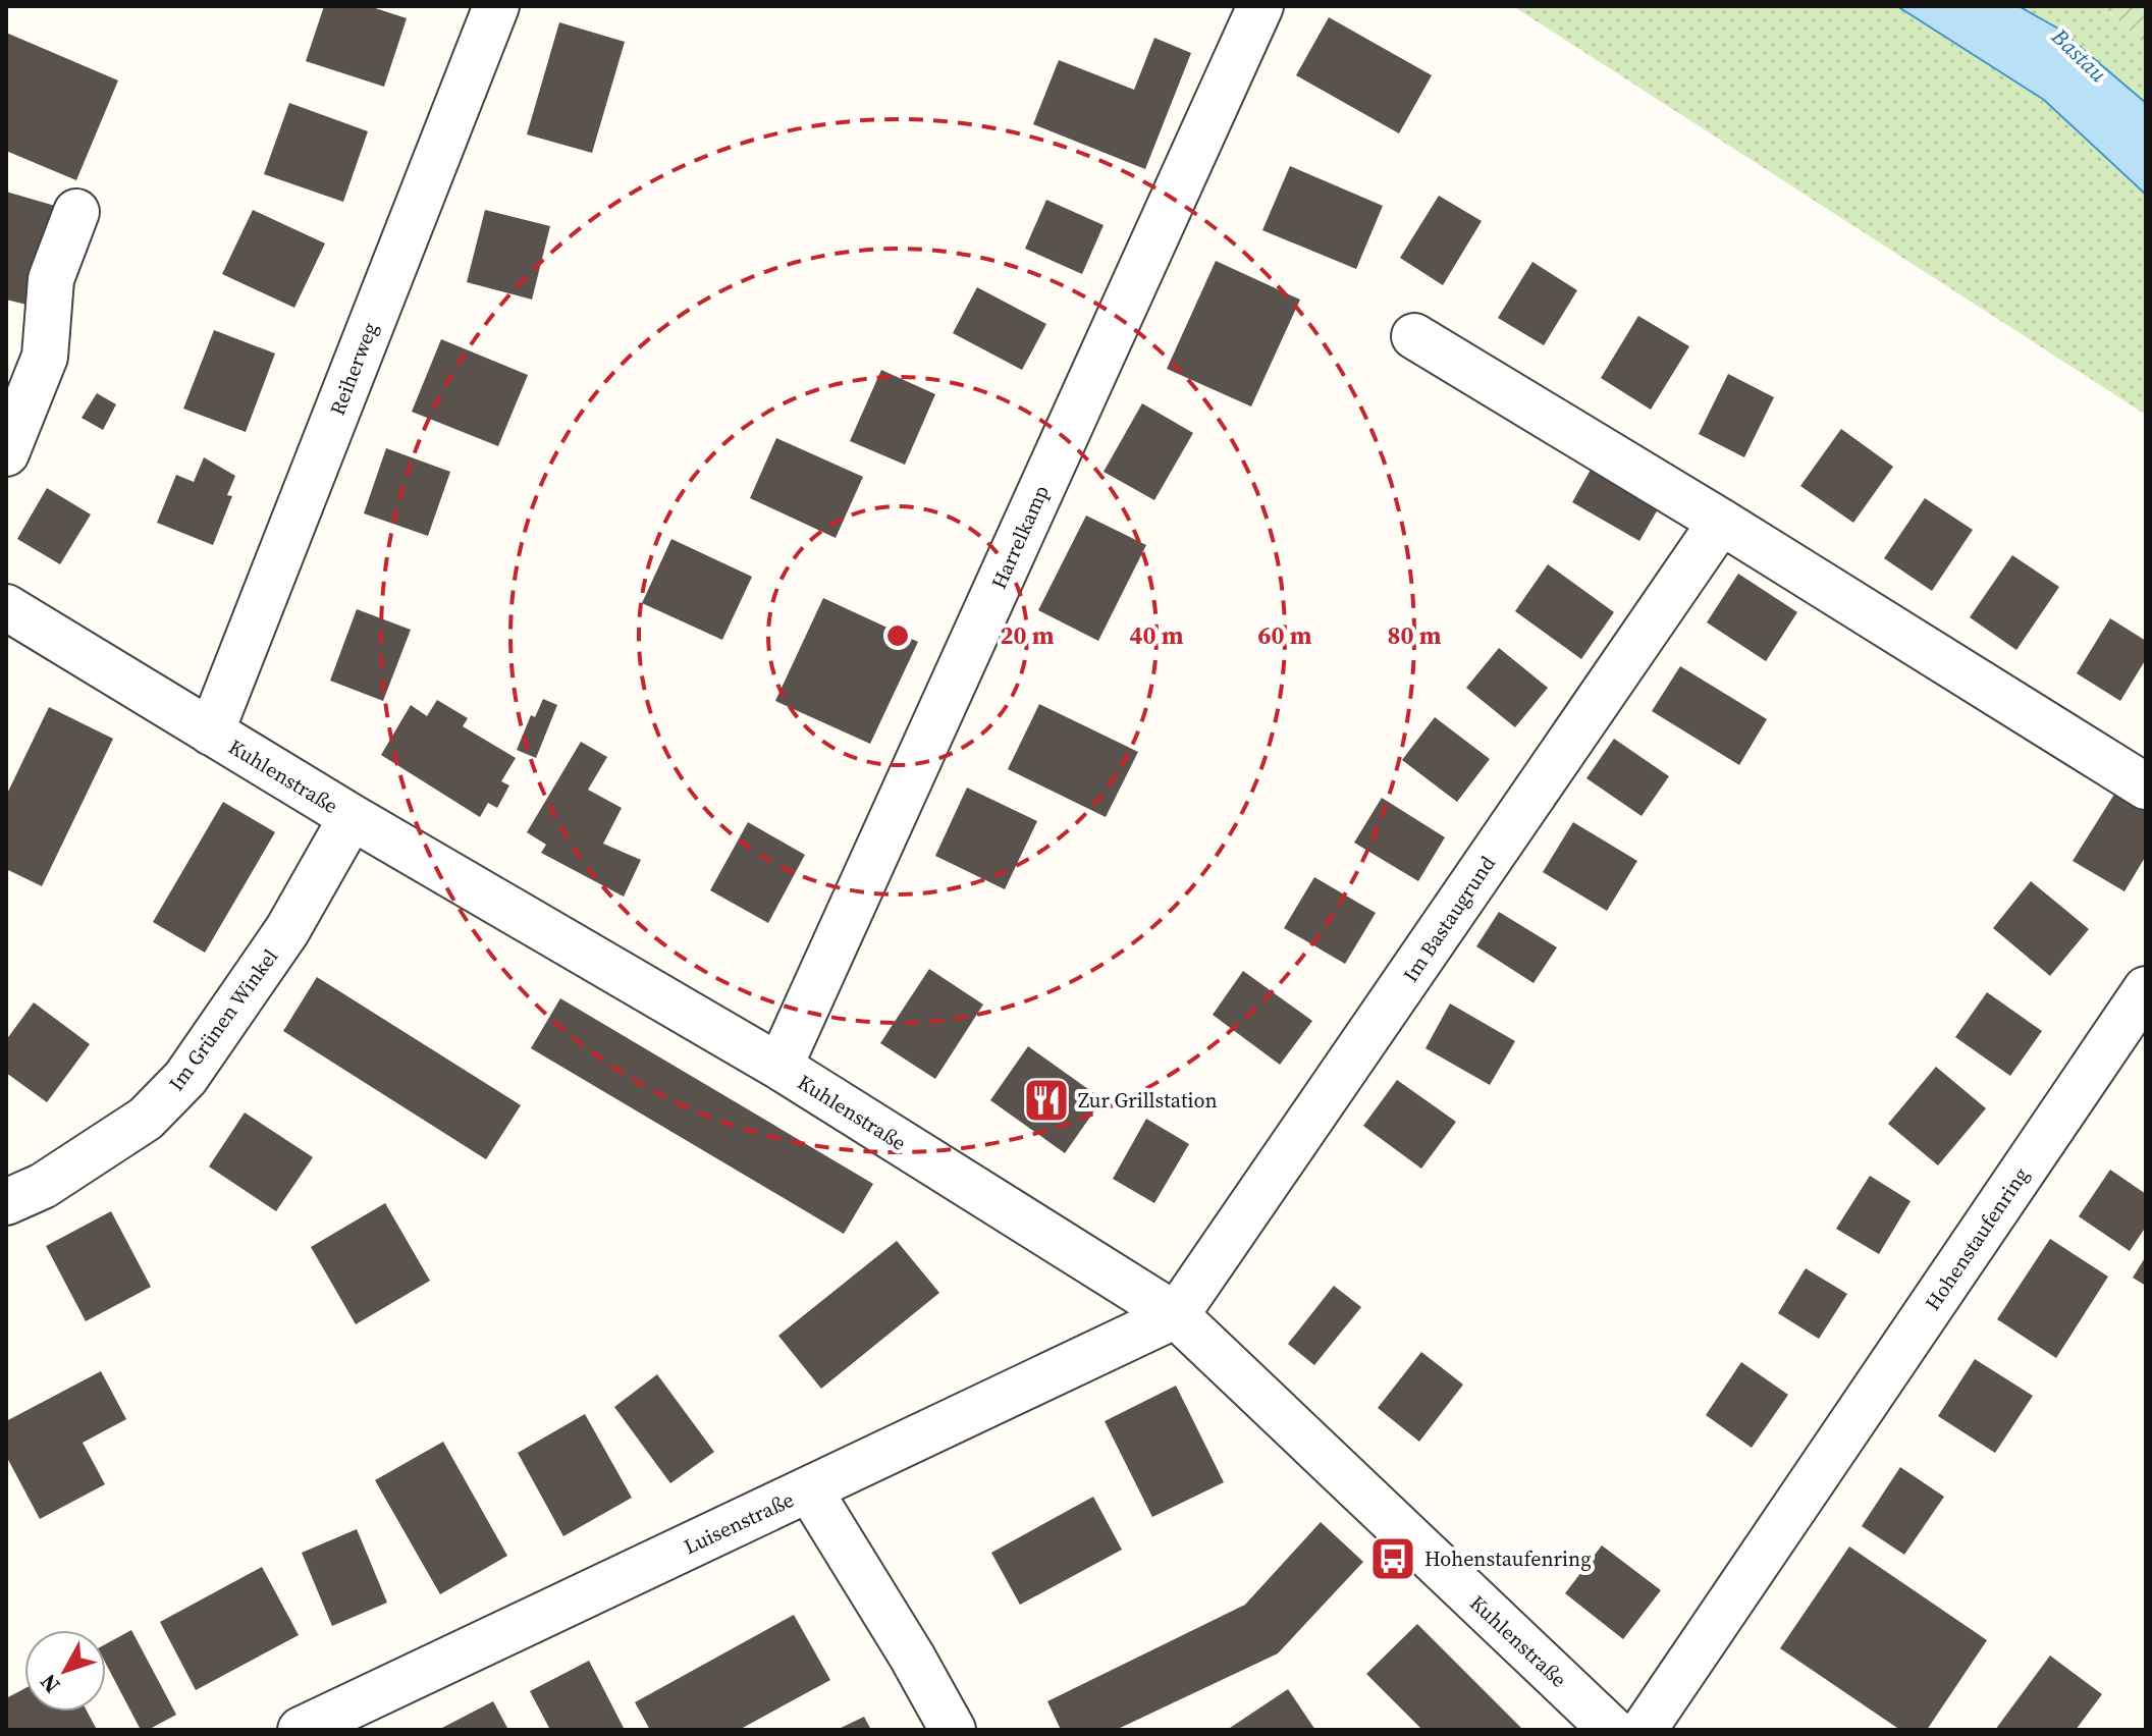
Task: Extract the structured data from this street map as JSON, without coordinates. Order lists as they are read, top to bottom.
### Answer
{
  "streets": {
    "street": [
      "Reiherweg",
      "Harrelkamp",
      "Kuhlenstraße",
      "Im Bastaugrund",
      "Im Grünen Winkel",
      "Hohenstaufenring",
      "Luisenstraße"
    ]
  },
  "crossings": [
    ["Reiherweg", "Kuhlenstraße"],
    ["Harrelkamp", "Kuhlenstraße"],
    ["Kuhlenstraße", "Im Bastaugrund"],
    ["Kuhlenstraße", "Im Grünen Winkel"],
    ["Kuhlenstraße", "Luisenstraße"],
    ["Im Bastaugrund", "Luisenstraße"]
  ],
  "water": ["Bastau"],
  "places": {
    "restaurant": ["Zur Grillstation"],
    "bus stop": ["Hohenstaufenring"]
  },
  "north": "bottom left",
  "rings": [
    "20 m",
    "40 m",
    "60 m",
    "80 m"
  ]
}
